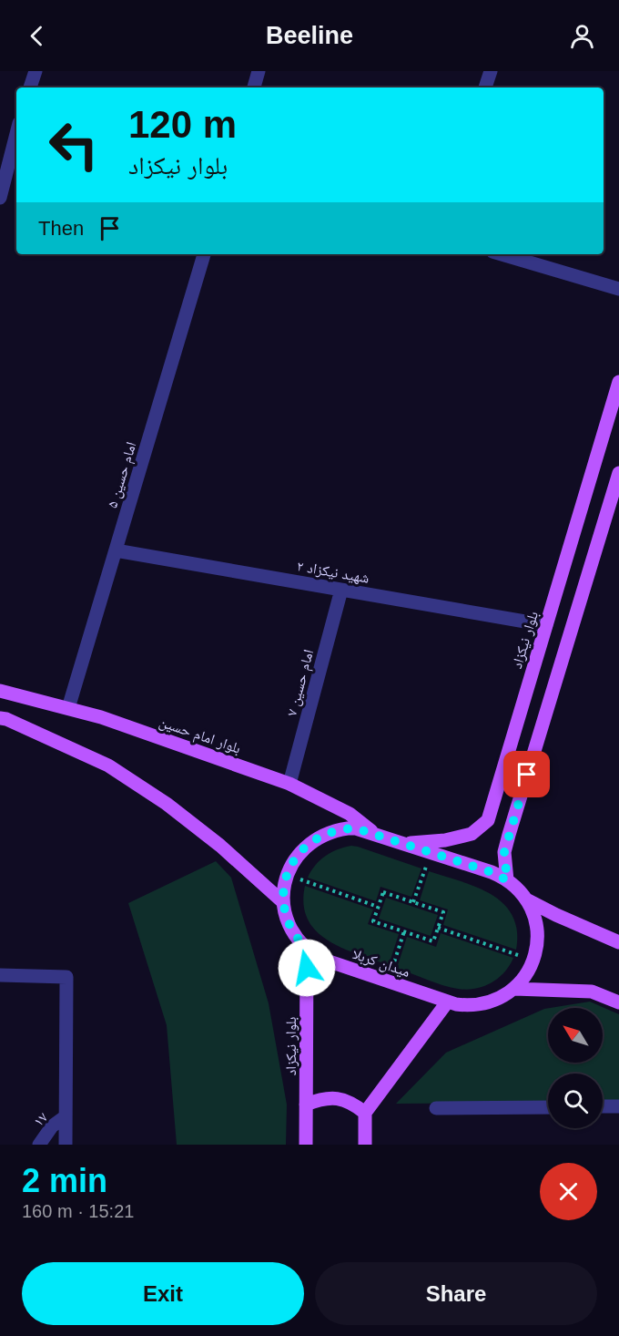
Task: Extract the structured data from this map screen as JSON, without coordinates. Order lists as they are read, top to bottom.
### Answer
{
  "streets": {
    "main road": ["بلوار نیکزاد", "بلوار امام حسین", "میدان کربلا"],
    "street": [
      "امام حسین ۵",
      "شهید نیکزاد ۲",
      "امام حسین ۷",
      "۱۷"
    ]
  },
  "crossings": [
    ["امام حسین ۵", "شهید نیکزاد ۲"],
    ["امام حسین ۵", "بلوار امام حسین"],
    ["شهید نیکزاد ۲", "بلوار نیکزاد"],
    ["شهید نیکزاد ۲", "امام حسین ۷"],
    ["بلوار نیکزاد", "میدان کربلا"],
    ["امام حسین ۷", "بلوار امام حسین"],
    ["بلوار امام حسین", "میدان کربلا"]
  ],
  "north": "top left",
  "page": {
    "header": "Beeline",
    "turn": ["120 m", "بلوار نیکزاد"],
    "then": "Then",
    "heading": ["2 min", "160 m · 15:21"],
    "buttons": ["Exit", "Share"]
  }
}
